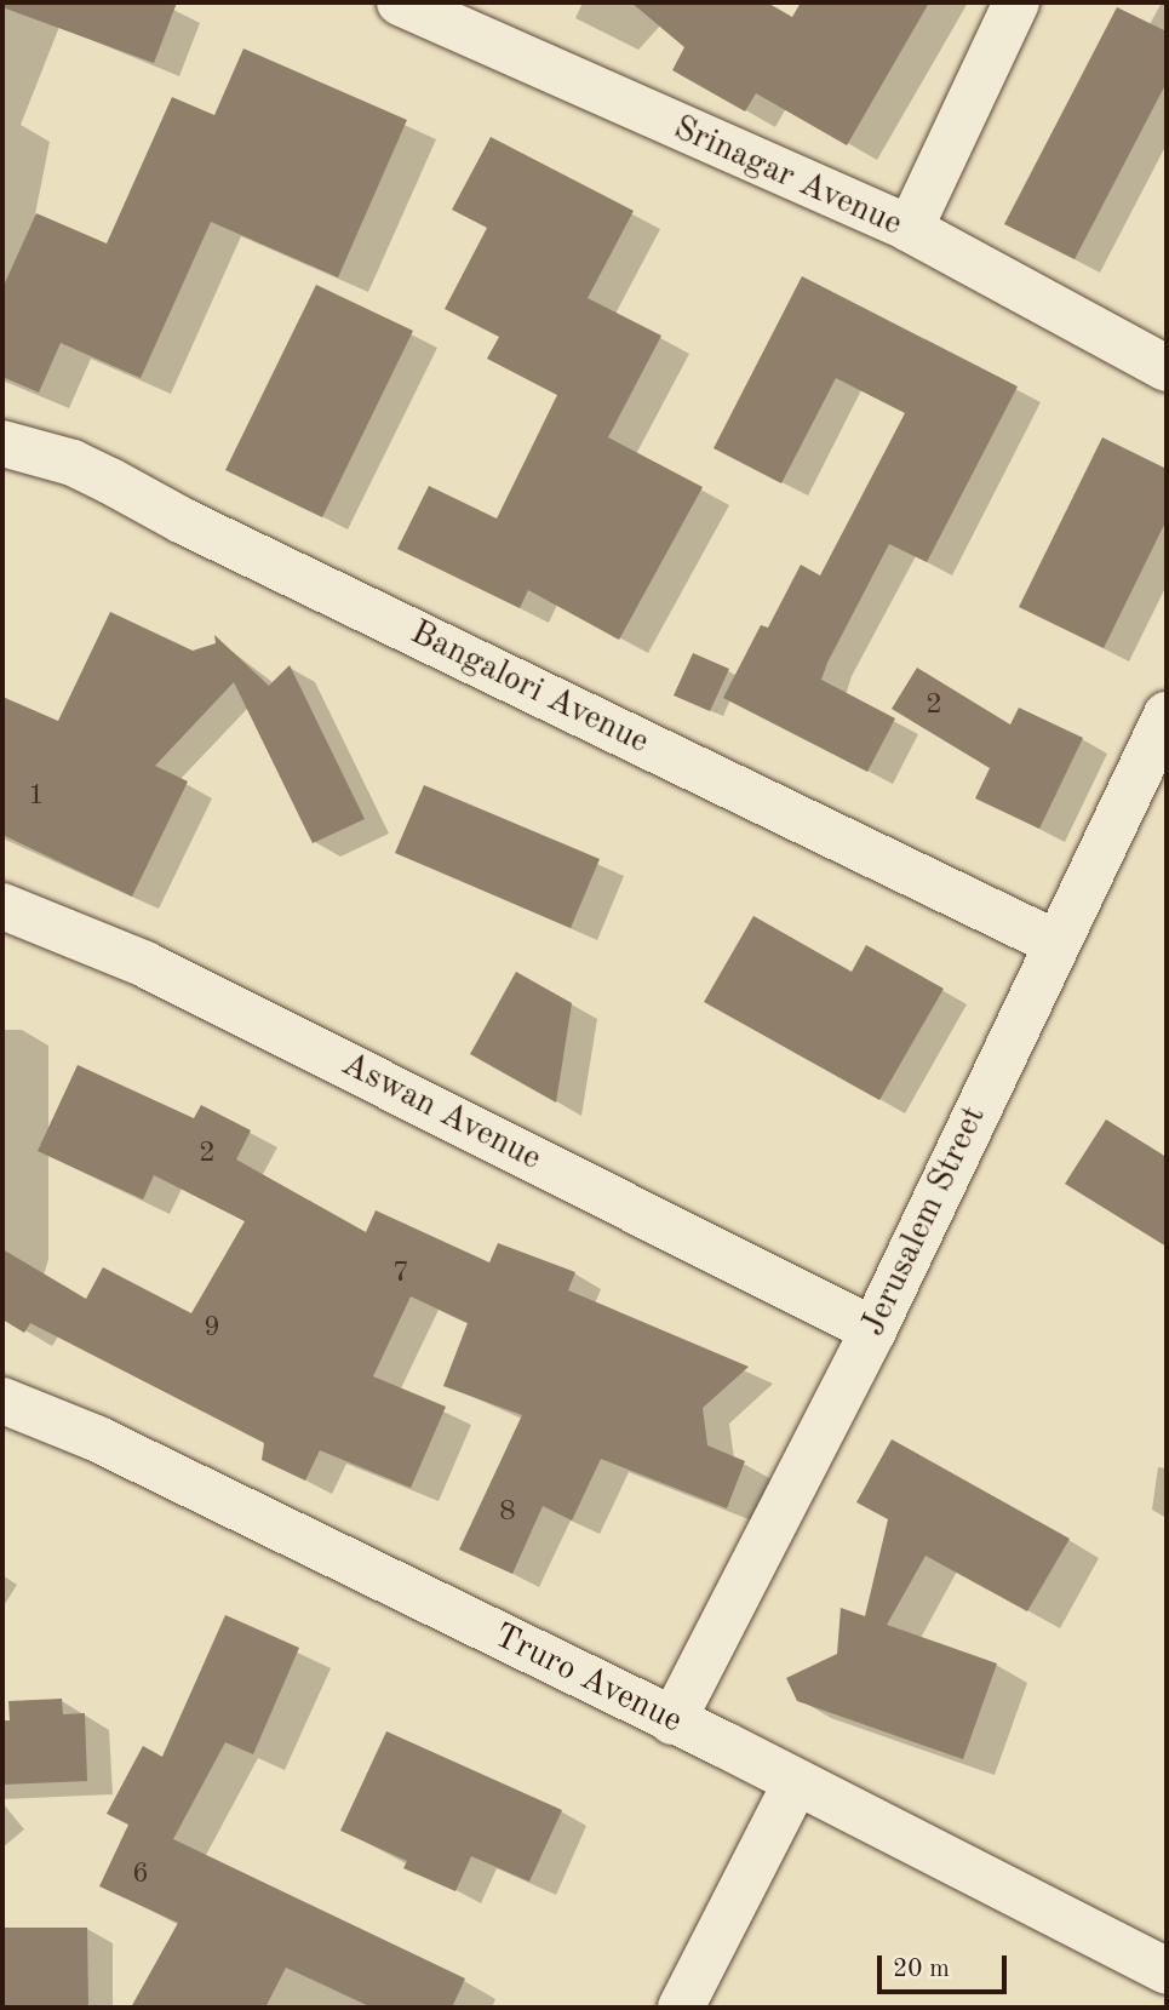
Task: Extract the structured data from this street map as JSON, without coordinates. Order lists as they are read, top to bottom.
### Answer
{
  "streets": {
    "street": [
      "Srinagar Avenue",
      "Bangalori Avenue",
      "Aswan Avenue",
      "Jerusalem Street",
      "Truro Avenue"
    ]
  },
  "crossings": [
    ["Bangalori Avenue", "Jerusalem Street"],
    ["Aswan Avenue", "Jerusalem Street"],
    ["Jerusalem Street", "Truro Avenue"]
  ],
  "house_numbers": [
    "2",
    "1",
    "2",
    "7",
    "9",
    "8",
    "6"
  ],
  "scale_bar": "20 m"
}
